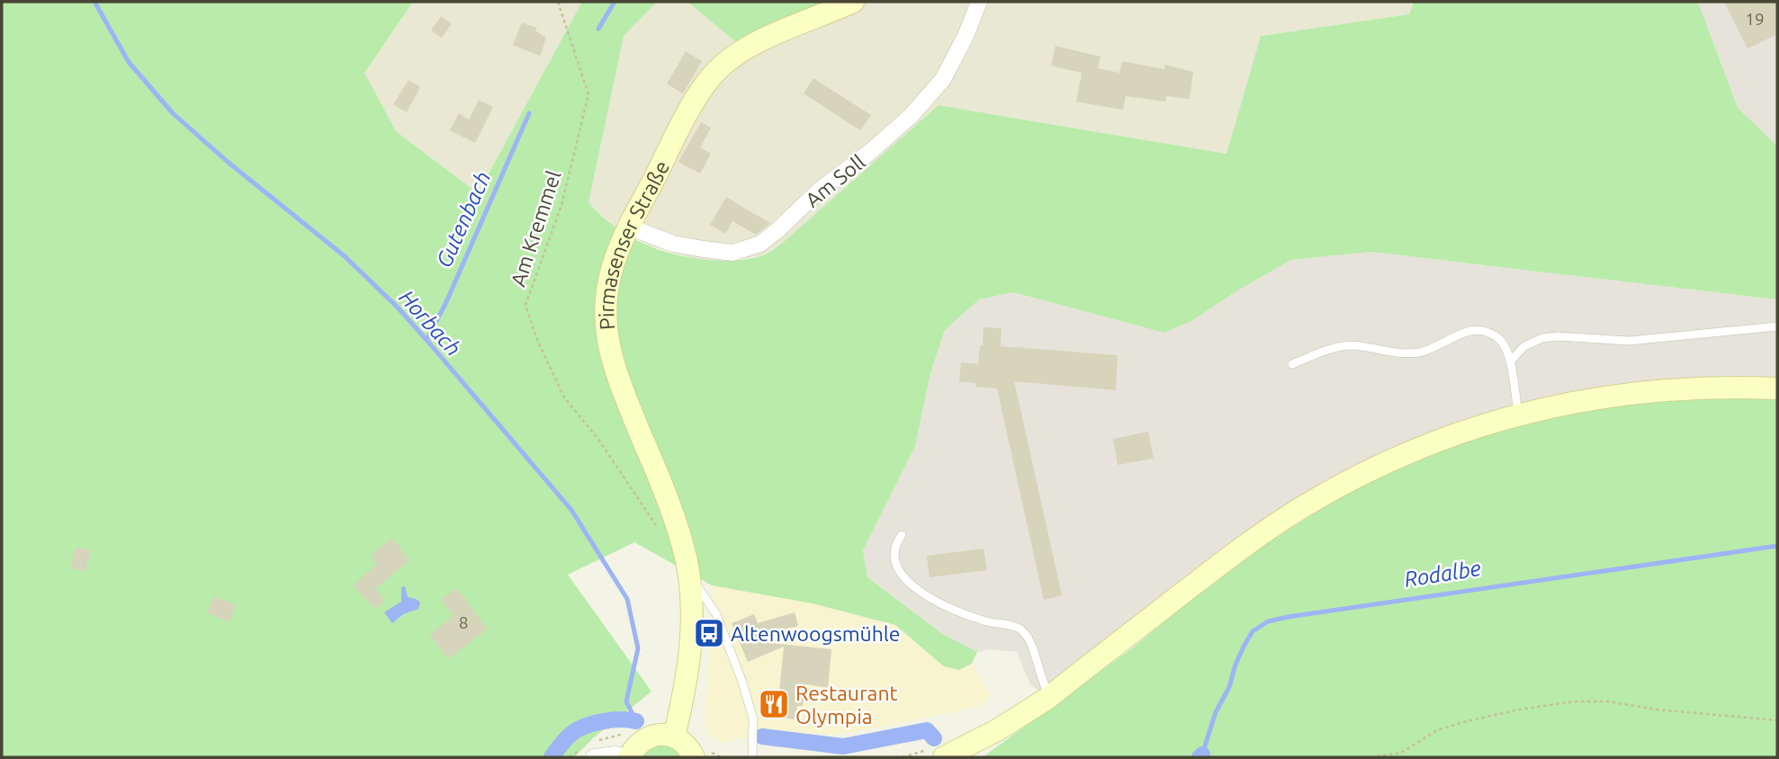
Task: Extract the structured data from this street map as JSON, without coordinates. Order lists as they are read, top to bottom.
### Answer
{
  "streets": {
    "main road": ["Pirmasenser Straße"],
    "street": ["Am Soll"],
    "path": ["Am Kremmel"]
  },
  "crossings": [
    ["Am Soll", "Pirmasenser Straße"]
  ],
  "water": ["Gutenbach", "Horbach", "Rodalbe"],
  "places": {
    "bus stop": ["Altenwoogsmühle"],
    "restaurant": ["Restaurant Olympia"]
  },
  "house_numbers": ["19", "8"]
}
